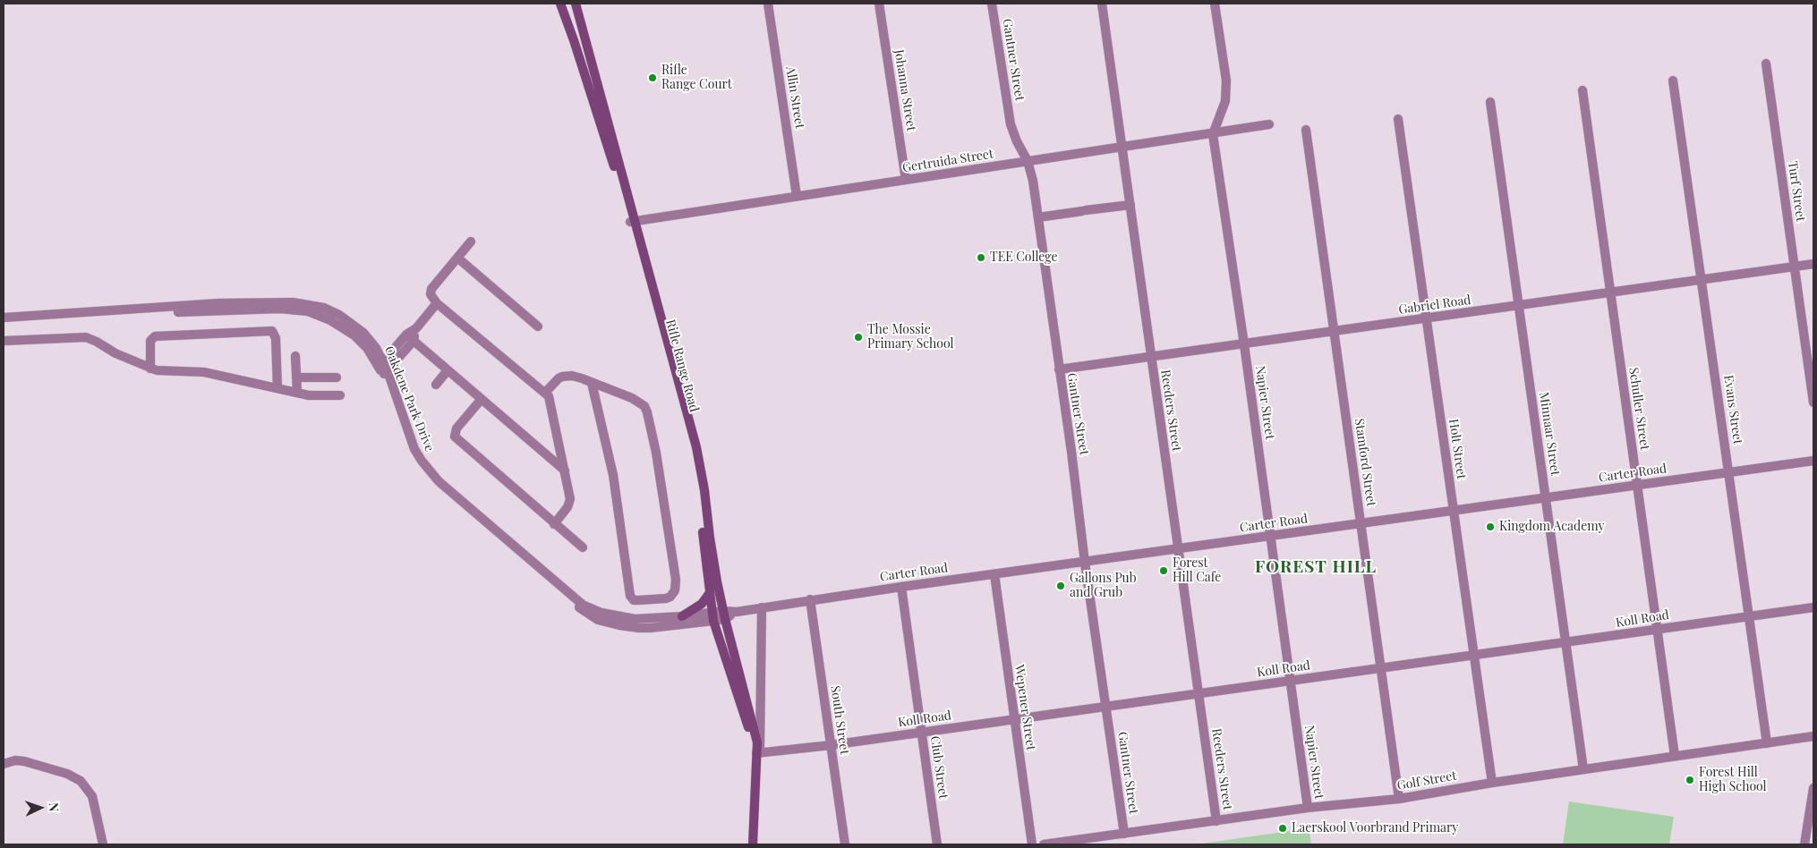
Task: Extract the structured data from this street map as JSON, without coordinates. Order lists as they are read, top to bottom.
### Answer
{
  "streets": {
    "main road": ["Rifle Range Road"],
    "street": [
      "Gantner Street",
      "Johanna Street",
      "Allin Street",
      "Gertruida Street",
      "Turf Street",
      "Gabriel Road",
      "Oakdene Park Drive",
      "Napier Street",
      "Schuller Street",
      "Evans Street",
      "Reeders Street",
      "Minnaar Street",
      "Holt Street",
      "Stamford Street",
      "Carter Road",
      "Koll Road",
      "Wepener Street",
      "South Street",
      "Club Street",
      "Golf Street"
    ]
  },
  "crossings": [
    ["Gantner Street", "Gertruida Street"],
    ["Gantner Street", "Gabriel Road"],
    ["Gantner Street", "Carter Road"],
    ["Gantner Street", "Koll Road"],
    ["Gantner Street", "Golf Street"],
    ["Johanna Street", "Gertruida Street"],
    ["Allin Street", "Gertruida Street"],
    ["Gertruida Street", "Rifle Range Road"],
    ["Gertruida Street", "Napier Street"],
    ["Gertruida Street", "Reeders Street"],
    ["Turf Street", "Gabriel Road"],
    ["Gabriel Road", "Napier Street"],
    ["Gabriel Road", "Schuller Street"],
    ["Gabriel Road", "Evans Street"],
    ["Gabriel Road", "Reeders Street"],
    ["Gabriel Road", "Minnaar Street"],
    ["Gabriel Road", "Holt Street"],
    ["Gabriel Road", "Stamford Street"],
    ["Rifle Range Road", "Oakdene Park Drive"],
    ["Rifle Range Road", "Carter Road"],
    ["Oakdene Park Drive", "Carter Road"],
    ["Napier Street", "Carter Road"],
    ["Napier Street", "Koll Road"],
    ["Napier Street", "Golf Street"],
    ["Schuller Street", "Carter Road"],
    ["Schuller Street", "Koll Road"],
    ["Schuller Street", "Golf Street"],
    ["Evans Street", "Carter Road"],
    ["Evans Street", "Koll Road"],
    ["Evans Street", "Golf Street"],
    ["Reeders Street", "Carter Road"],
    ["Reeders Street", "Koll Road"],
    ["Reeders Street", "Golf Street"],
    ["Minnaar Street", "Carter Road"],
    ["Minnaar Street", "Koll Road"],
    ["Minnaar Street", "Golf Street"],
    ["Holt Street", "Carter Road"],
    ["Holt Street", "Koll Road"],
    ["Holt Street", "Golf Street"],
    ["Stamford Street", "Carter Road"],
    ["Stamford Street", "Koll Road"],
    ["Stamford Street", "Golf Street"],
    ["Carter Road", "Wepener Street"],
    ["Carter Road", "South Street"],
    ["Carter Road", "Club Street"],
    ["Koll Road", "Wepener Street"],
    ["Koll Road", "South Street"],
    ["Koll Road", "Club Street"]
  ],
  "districts": ["FOREST HILL"],
  "places": [
    "Rifle Range Court",
    "TEE College",
    "The Mossie Primary School",
    "Kingdom Academy",
    "Forest Hill Cafe",
    "Gallons Pub and Grub",
    "Forest Hill High School",
    "Laerskool Voorbrand Primary"
  ],
  "north": "right"
}
